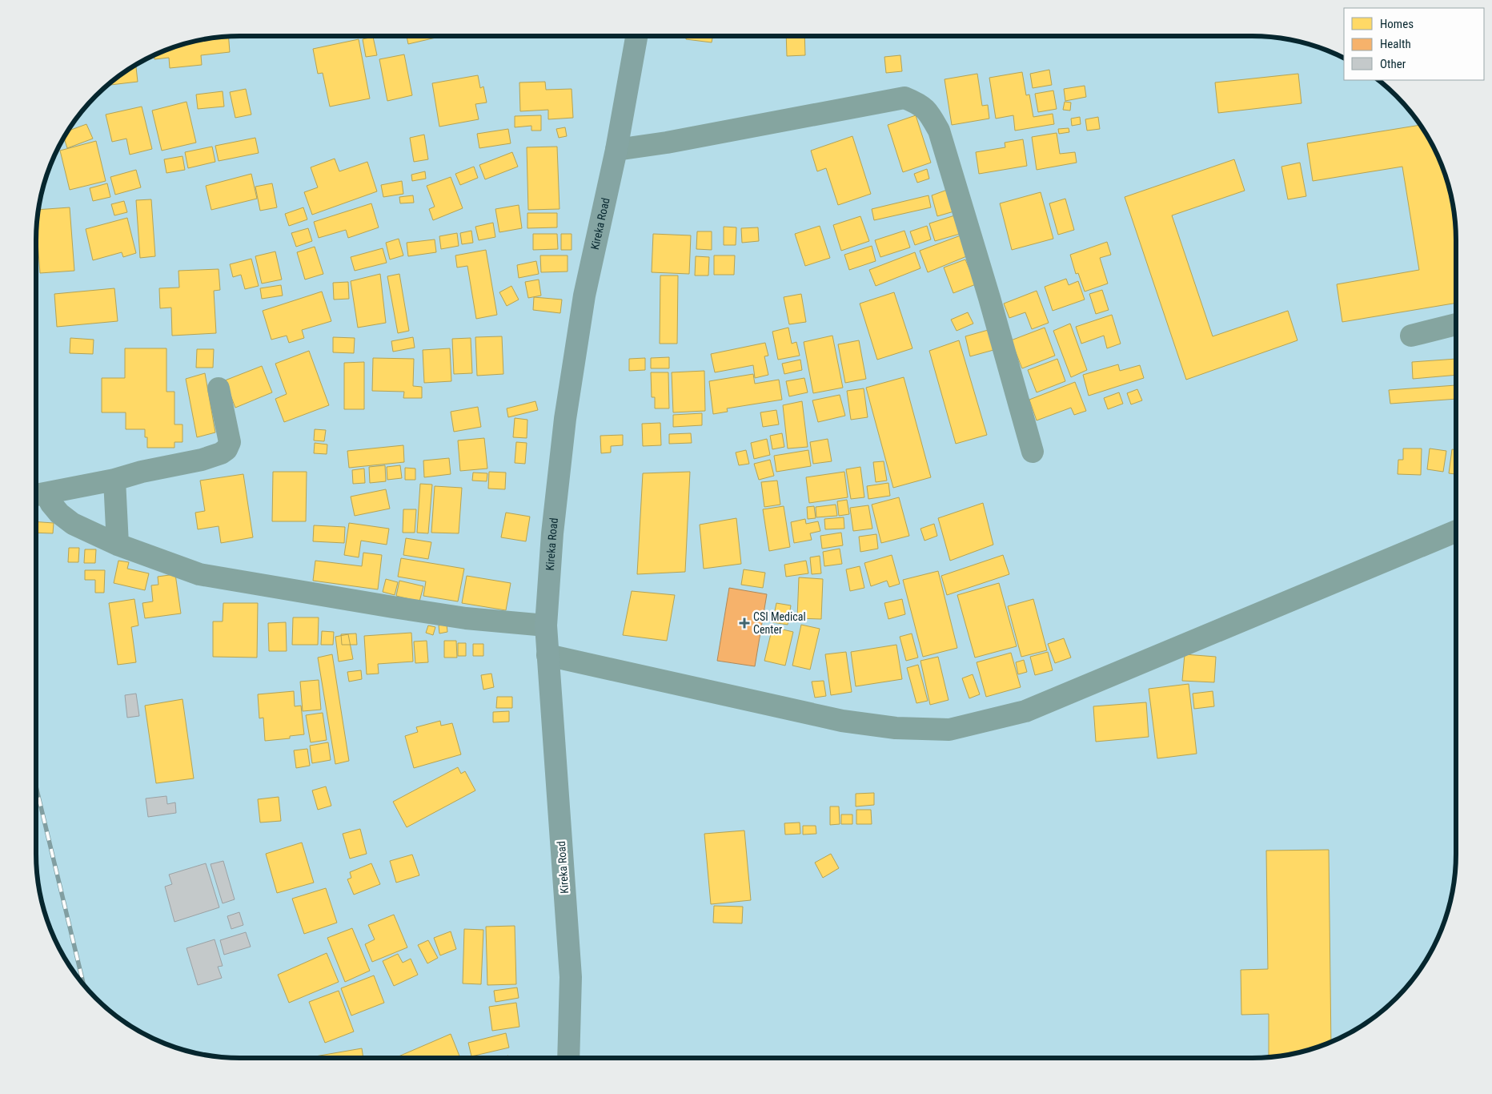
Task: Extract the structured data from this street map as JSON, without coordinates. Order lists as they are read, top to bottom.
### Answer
{
  "streets": {
    "main road": ["Kireka Road"]
  },
  "places": {
    "health": ["CSI Medical Center"]
  },
  "legend": ["Homes", "Health", "Other"]
}
